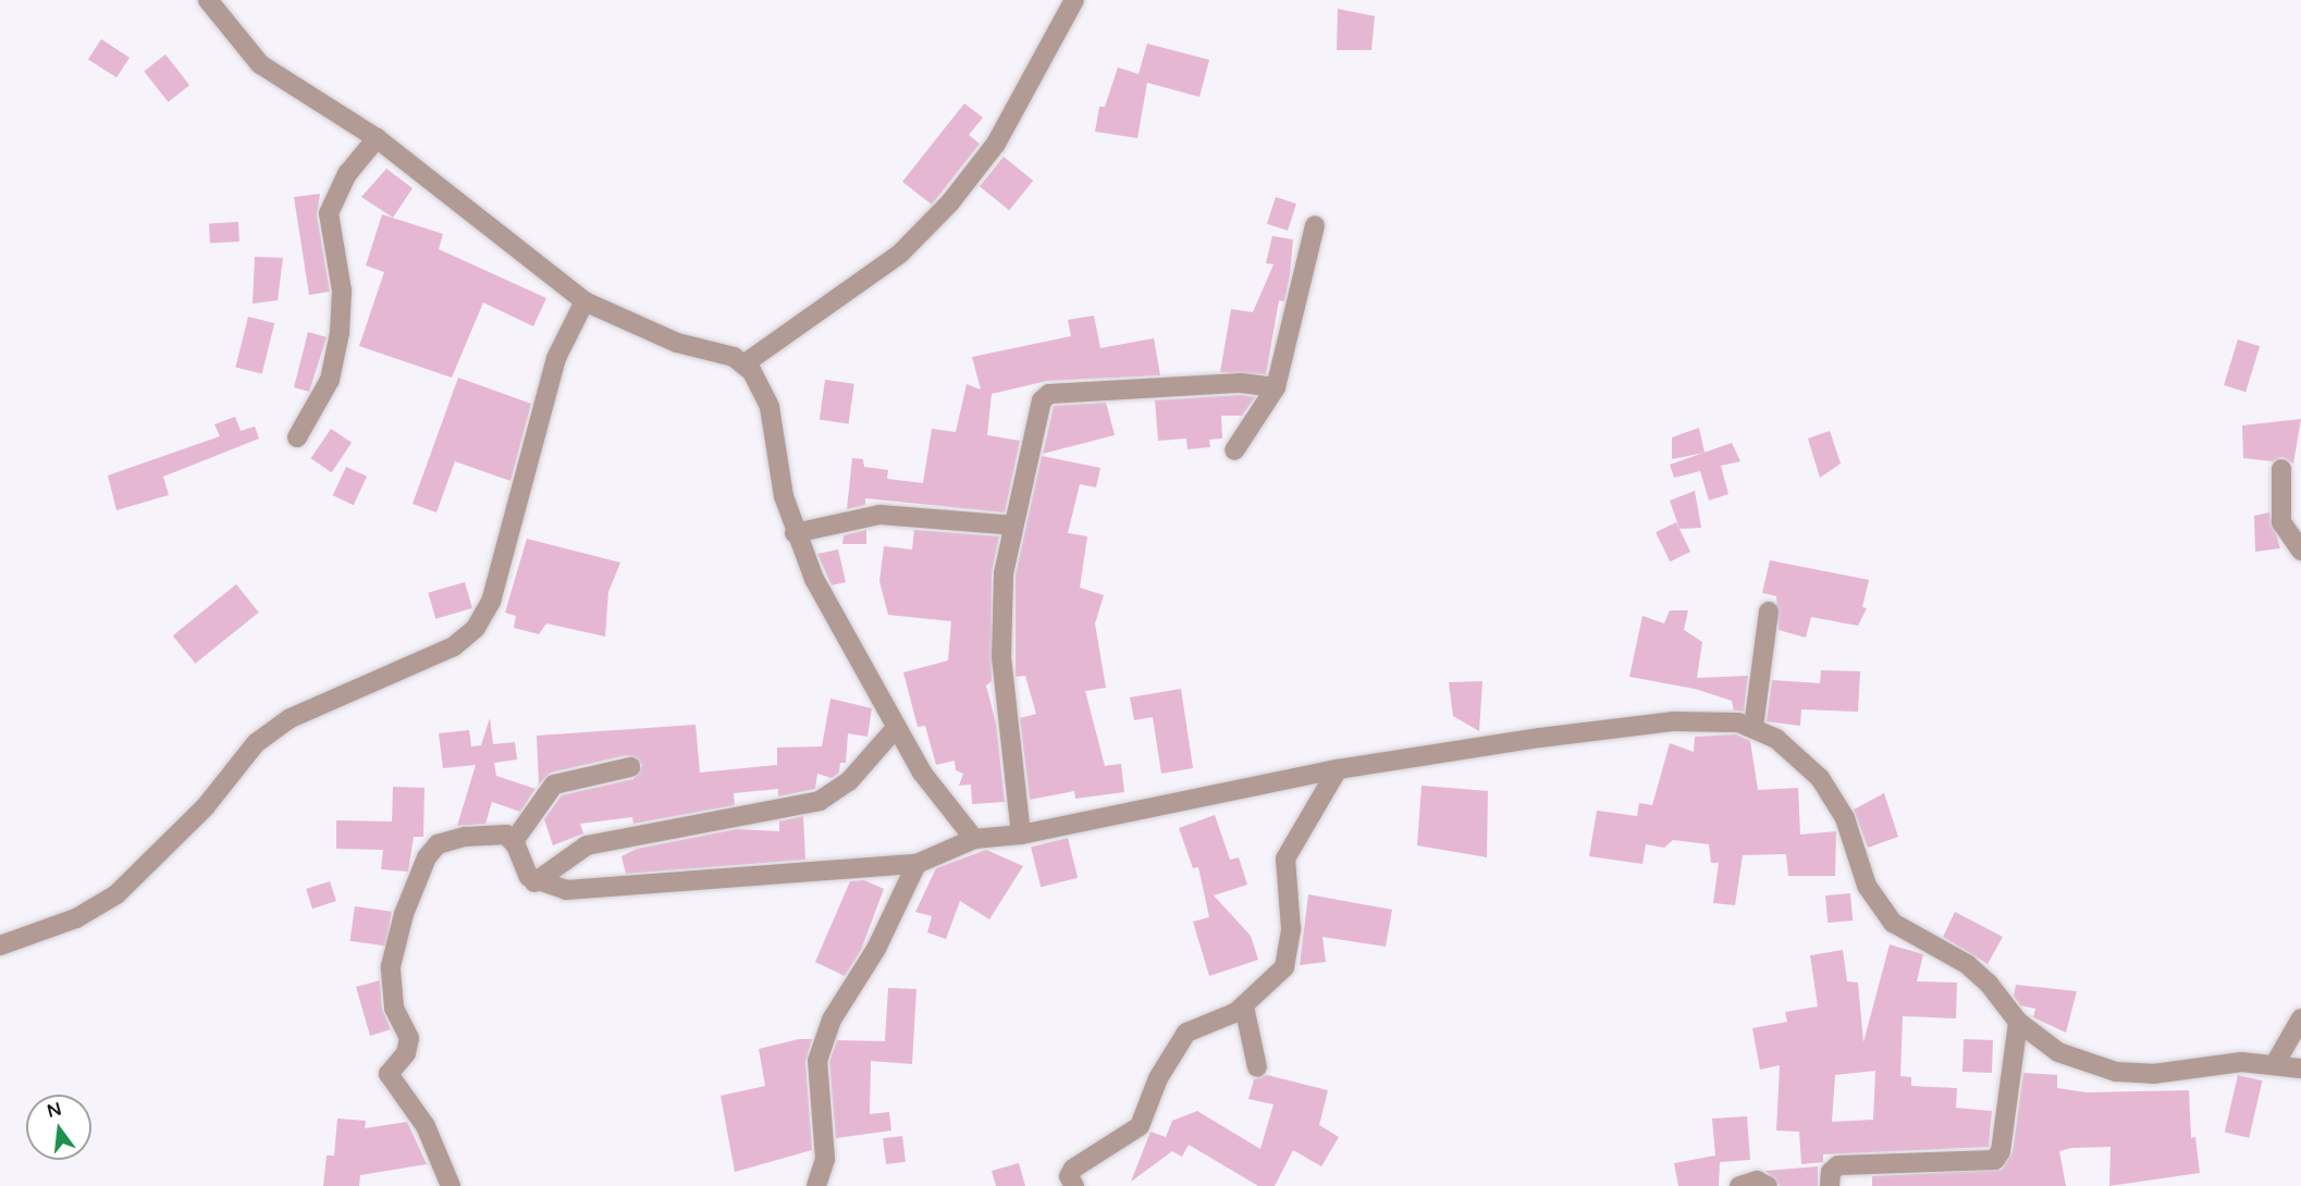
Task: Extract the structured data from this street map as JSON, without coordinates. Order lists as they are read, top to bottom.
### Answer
{
  "north": "top"
}
